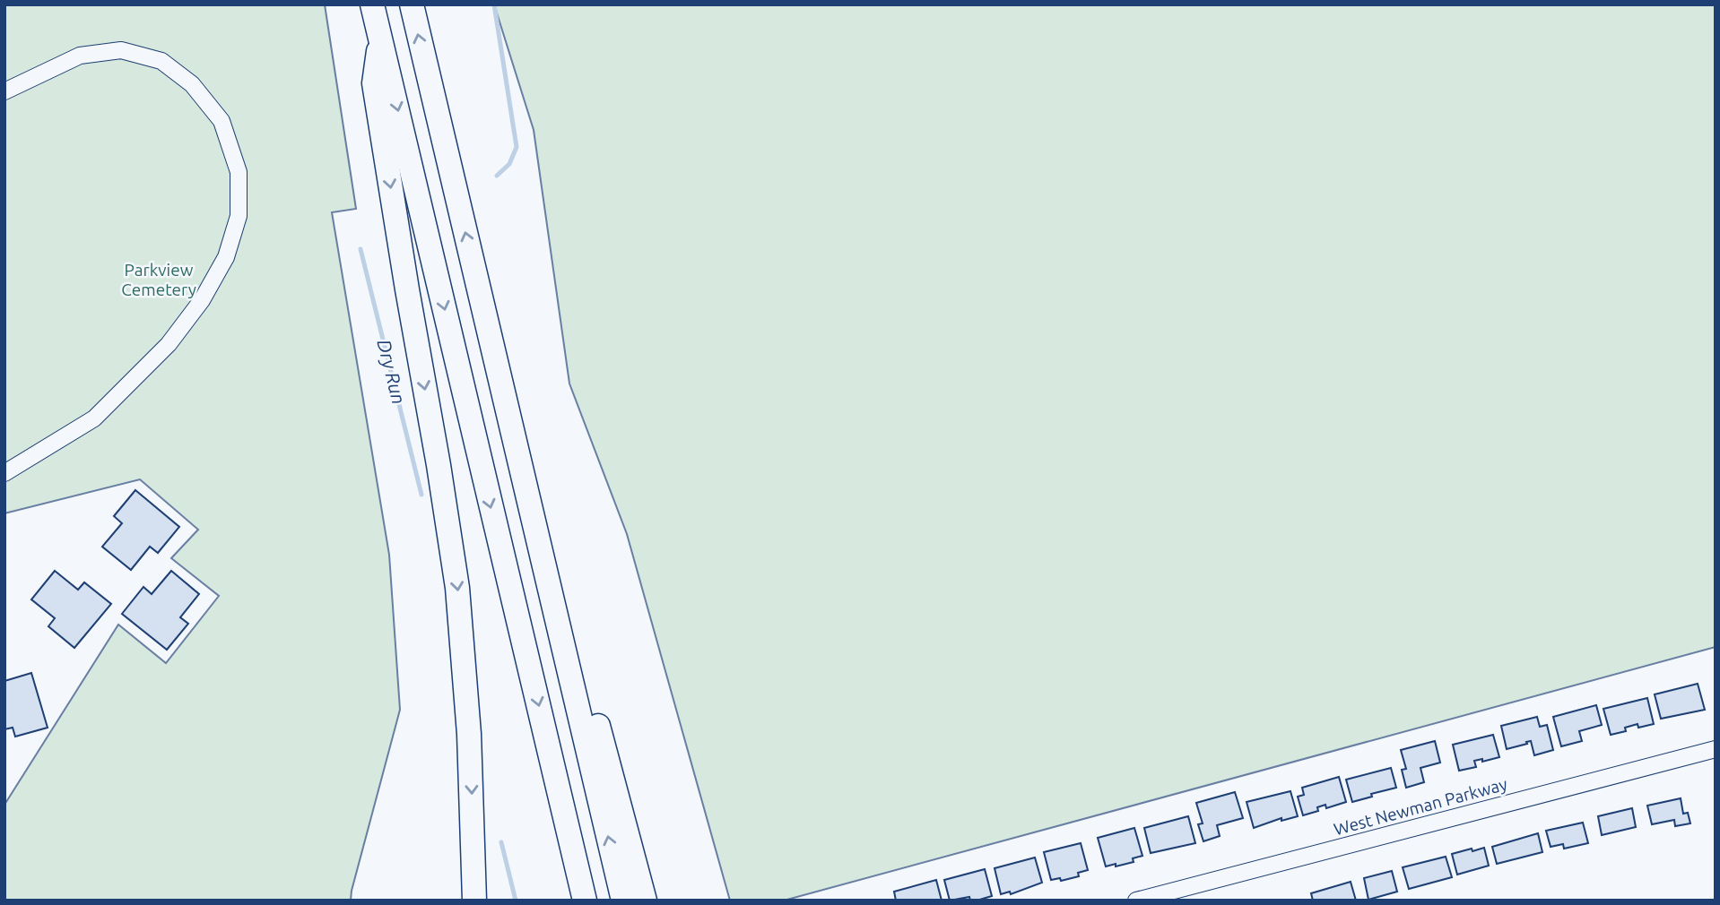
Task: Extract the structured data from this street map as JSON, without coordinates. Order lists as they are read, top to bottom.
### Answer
{
  "streets": {
    "street": ["West Newman Parkway"]
  },
  "water": ["Dry Run"],
  "parks": ["Parkview Cemetery"]
}
